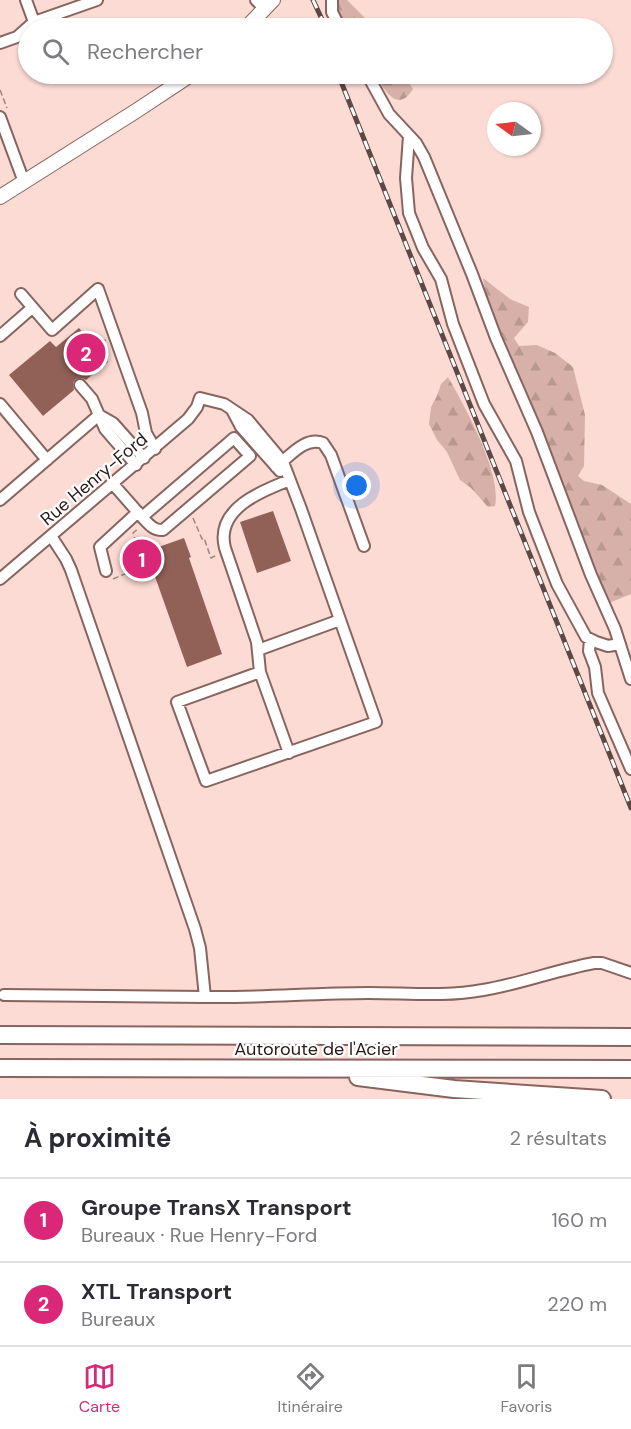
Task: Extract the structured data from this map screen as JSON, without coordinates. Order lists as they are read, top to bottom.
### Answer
{
  "streets": {
    "highway": ["Autoroute de l'Acier"],
    "street": ["Rue Henry-Ford"]
  },
  "north": "left",
  "page": {
    "search": "Rechercher",
    "pins": ["2", "1"],
    "heading": ["À proximité", "2 résultats"],
    "list": [
      {
        "mark": "1",
        "name": "Groupe TransX Transport",
        "note": "Bureaux · Rue Henry-Ford",
        "value": "160 m"
      },
      {
        "mark": "2",
        "name": "XTL Transport",
        "note": "Bureaux",
        "value": "220 m"
      }
    ],
    "nav": ["Carte", "Itinéraire", "Favoris"]
  }
}
